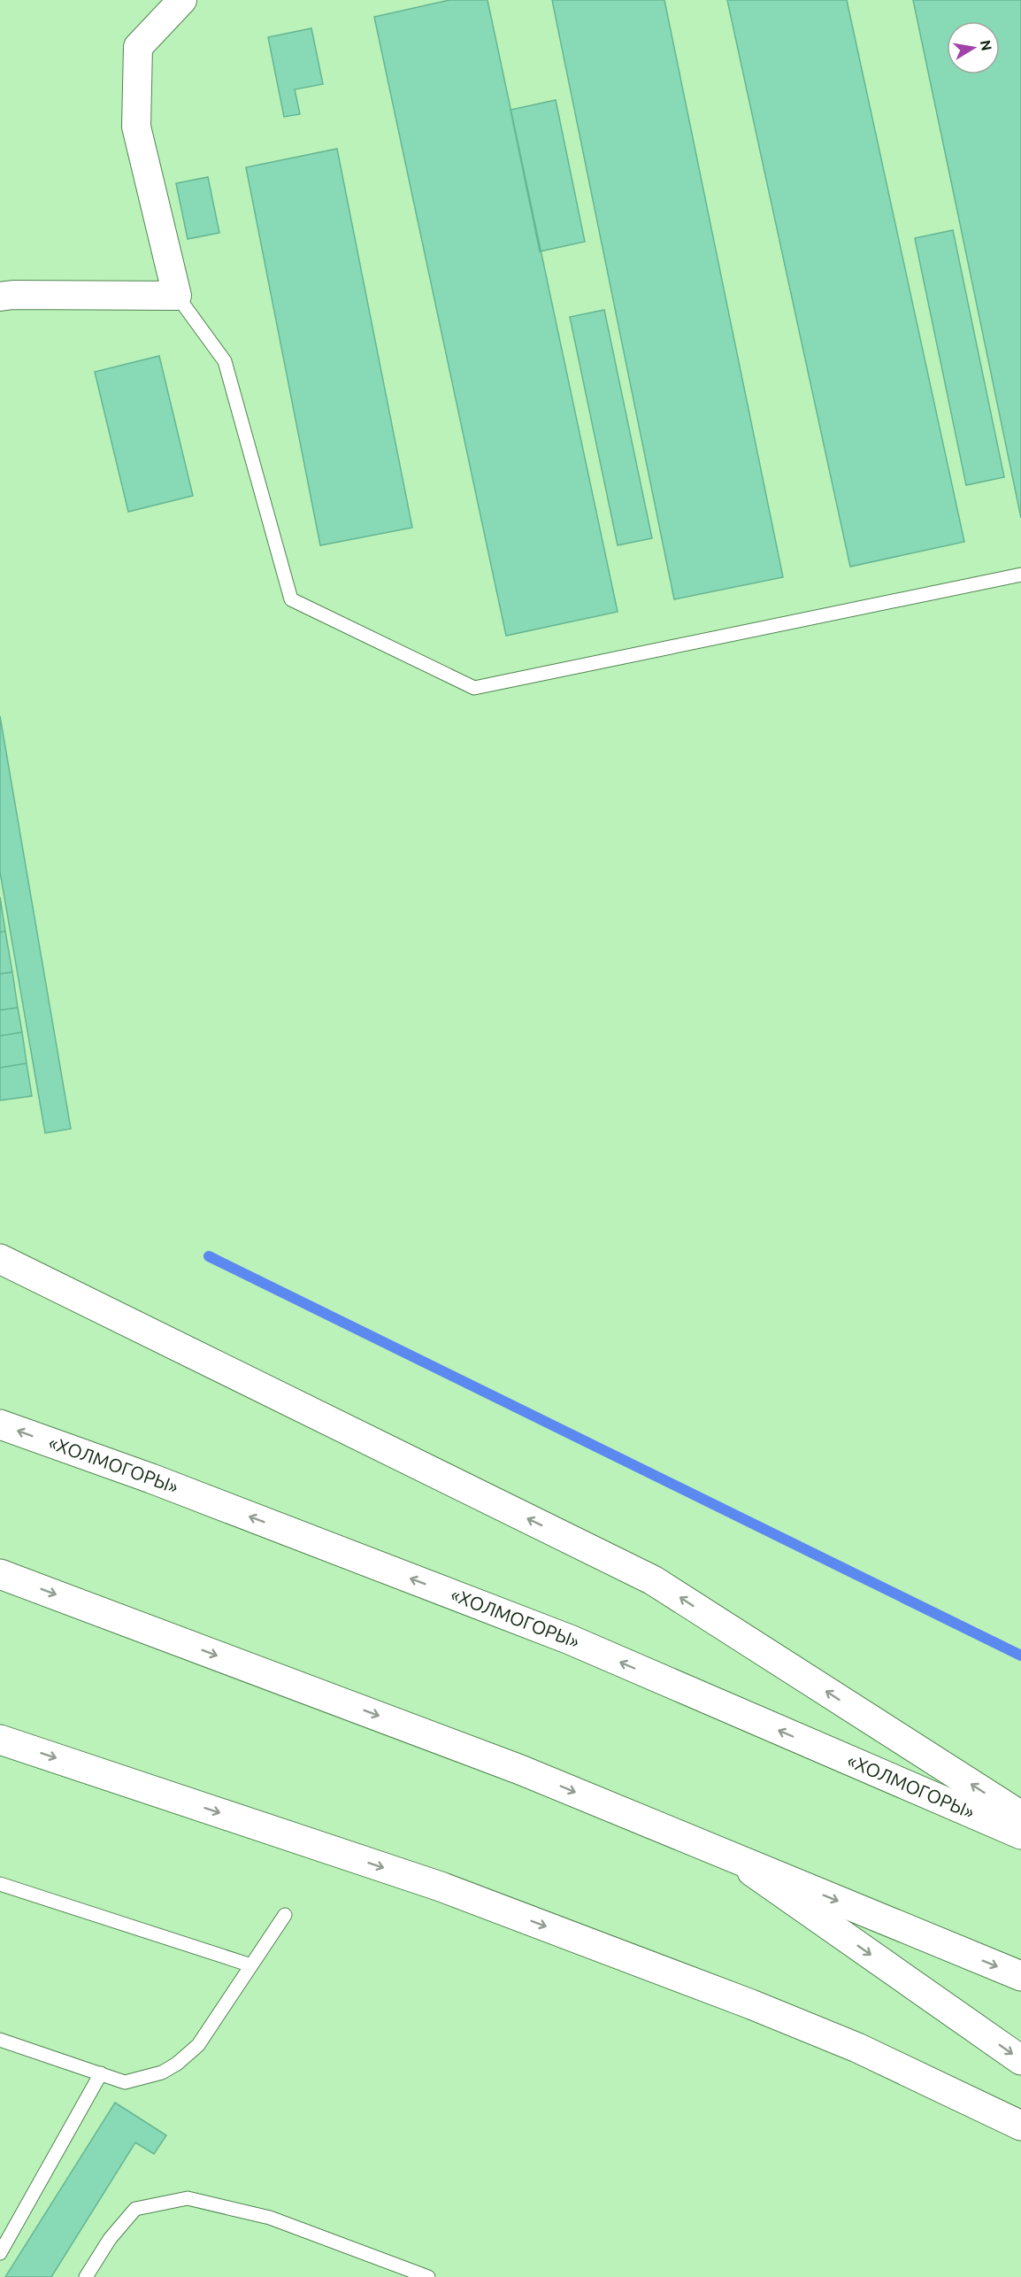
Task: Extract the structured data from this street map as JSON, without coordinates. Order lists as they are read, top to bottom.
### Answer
{
  "streets": {
    "main road": ["«ХОЛМОГОРЫ»"]
  },
  "north": "right"
}
